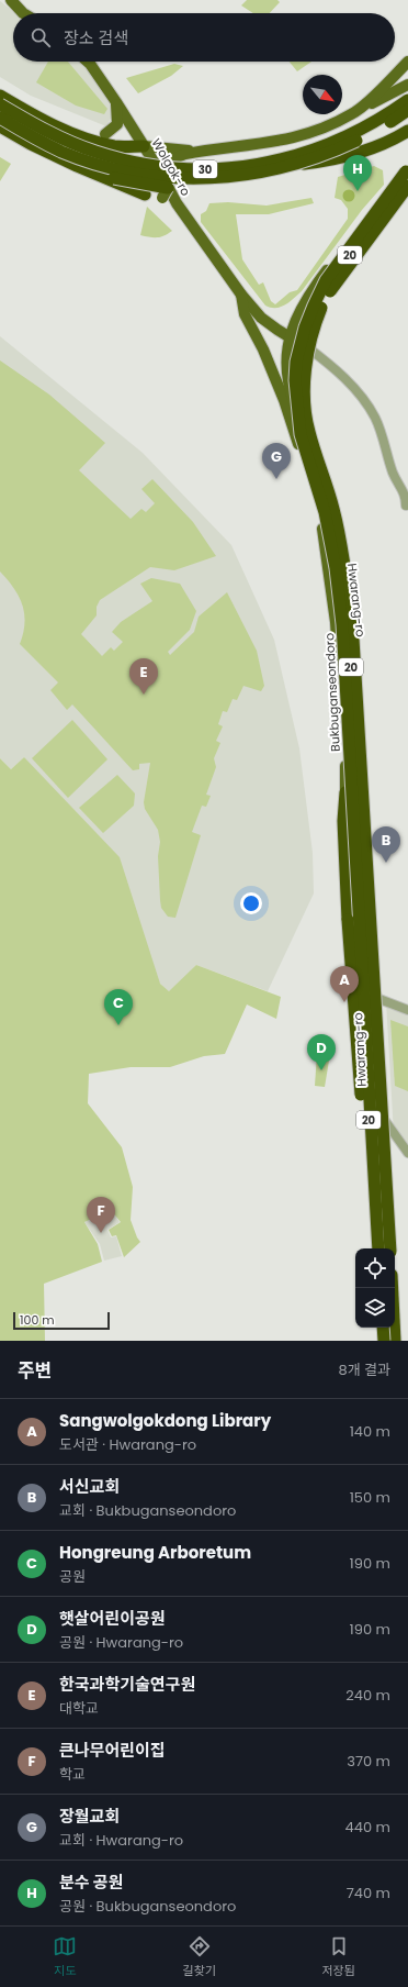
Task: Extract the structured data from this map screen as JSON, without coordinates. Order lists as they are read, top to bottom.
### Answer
{
  "streets": {
    "highway": ["30", "Bukbuganseondoro"],
    "main road": ["Wolgok-ro", "20", "Hwarang-ro"]
  },
  "crossings": [
    ["Wolgok-ro", "Hwarang-ro"],
    ["Hwarang-ro", "Bukbuganseondoro"]
  ],
  "scale_bar": "100 m",
  "north": "bottom right",
  "page": {
    "search": "장소 검색",
    "pins": [
      "H",
      "G",
      "E",
      "B",
      "A",
      "C",
      "D",
      "F"
    ],
    "scale": "100 m",
    "heading": ["주변", "8개 결과"],
    "list": [
      {
        "mark": "A",
        "name": "Sangwolgokdong Library",
        "note": "도서관 · Hwarang-ro",
        "value": "140 m"
      },
      {
        "mark": "B",
        "name": "서신교회",
        "note": "교회 · Bukbuganseondoro",
        "value": "150 m"
      },
      {
        "mark": "C",
        "name": "Hongreung Arboretum",
        "note": "공원",
        "value": "190 m"
      },
      {
        "mark": "D",
        "name": "햇살어린이공원",
        "note": "공원 · Hwarang-ro",
        "value": "190 m"
      },
      {
        "mark": "E",
        "name": "한국과학기술연구원",
        "note": "대학교",
        "value": "240 m"
      },
      {
        "mark": "F",
        "name": "큰나무어린이집",
        "note": "학교",
        "value": "370 m"
      },
      {
        "mark": "G",
        "name": "장월교회",
        "note": "교회 · Hwarang-ro",
        "value": "440 m"
      },
      {
        "mark": "H",
        "name": "분수 공원",
        "note": "공원 · Bukbuganseondoro",
        "value": "740 m"
      }
    ],
    "nav": ["지도", "길찾기", "저장됨"]
  }
}
